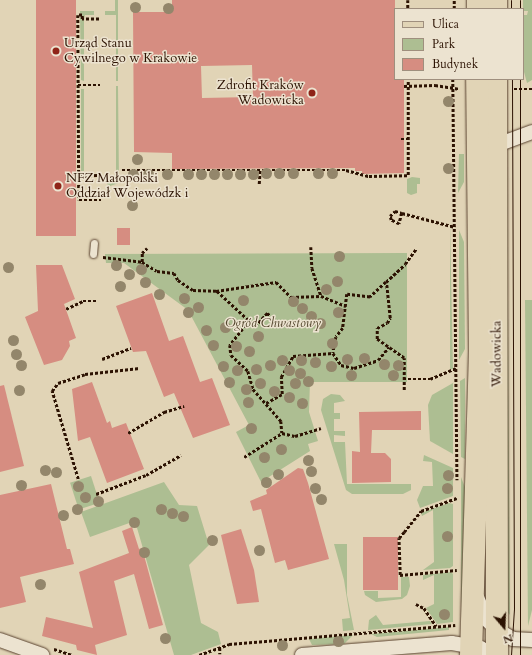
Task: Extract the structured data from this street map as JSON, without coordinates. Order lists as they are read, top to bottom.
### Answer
{
  "streets": {
    "main road": ["Wadowicka"]
  },
  "parks": ["Ogród Chwastowy"],
  "places": ["Urząd Stanu Cywilnego w Krakowie", "Zdrofit Kraków Wadowicka", "NFZ Małopolski Oddział Wojewódzk i"],
  "legend": ["Ulica", "Park", "Budynek"],
  "north": "bottom"
}
